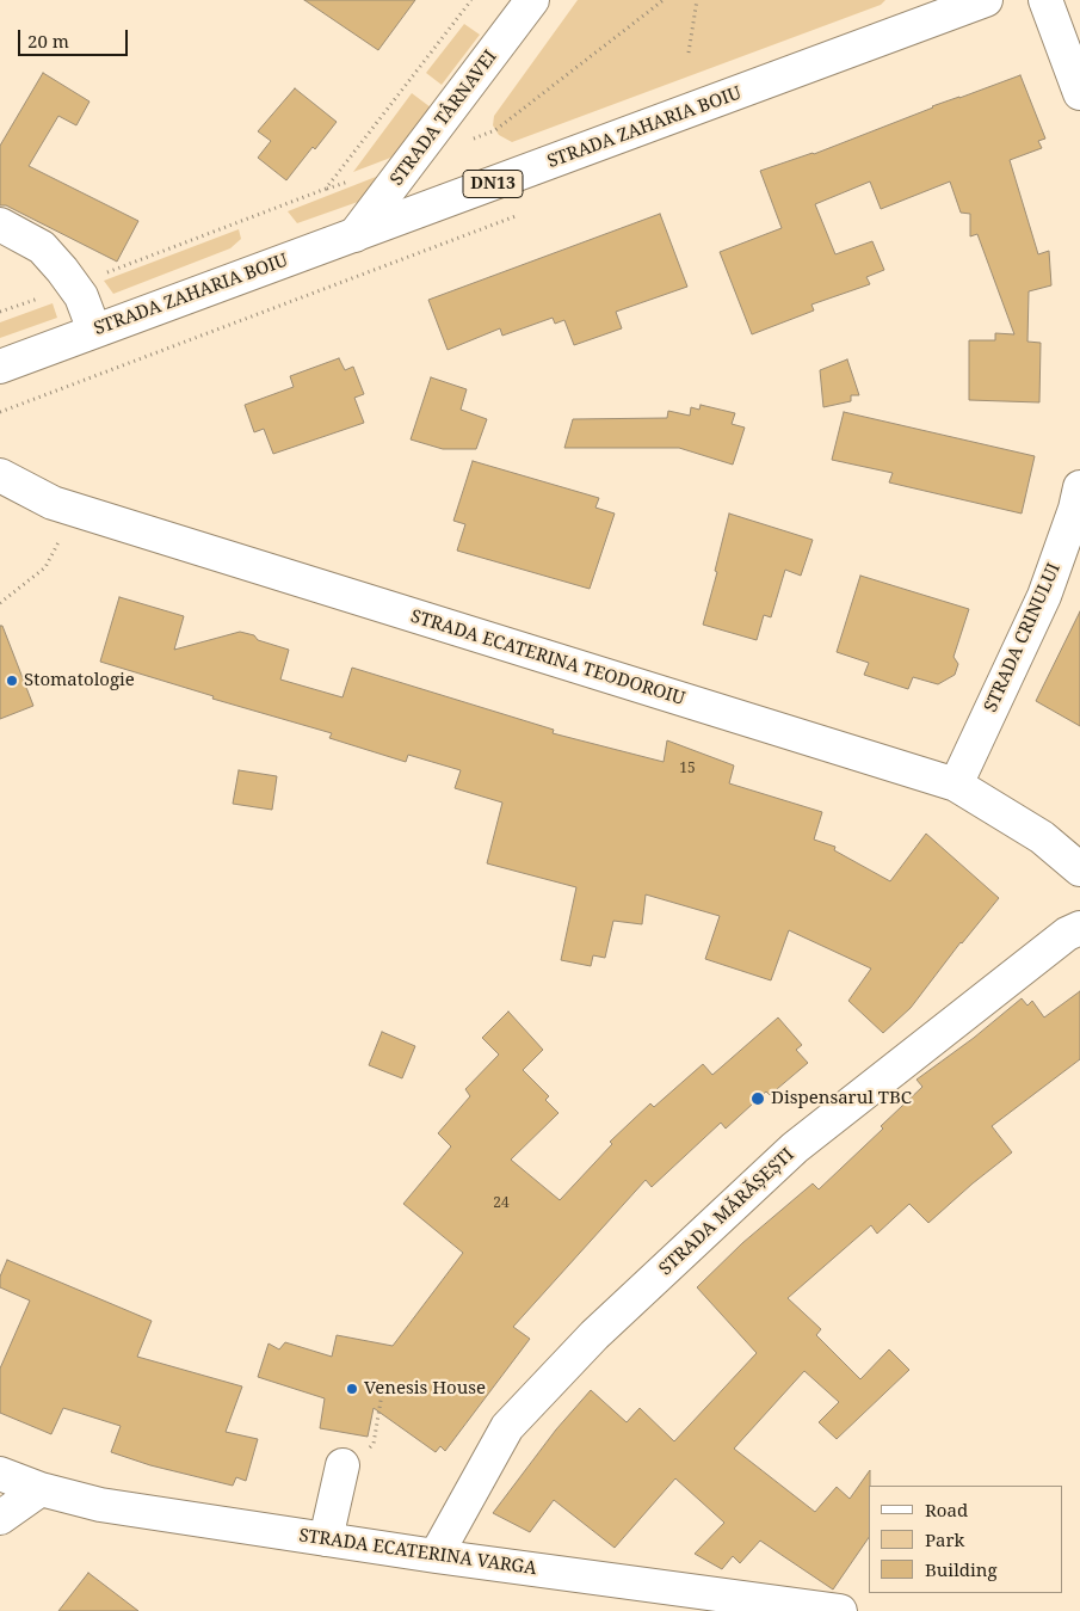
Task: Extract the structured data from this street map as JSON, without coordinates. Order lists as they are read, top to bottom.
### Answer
{
  "streets": {
    "main road": [
      "STRADA TÂRNAVEI",
      "STRADA ZAHARIA BOIU",
      "DN13",
      "STRADA CRINULUI",
      "STRADA ECATERINA TEODOROIU",
      "STRADA MĂRĂȘEȘTI",
      "STRADA ECATERINA VARGA"
    ]
  },
  "crossings": [
    ["STRADA TÂRNAVEI", "STRADA ZAHARIA BOIU"],
    ["STRADA CRINULUI", "STRADA ECATERINA TEODOROIU"],
    ["STRADA MĂRĂȘEȘTI", "STRADA ECATERINA VARGA"]
  ],
  "places": ["Stomatologie", "Dispensarul TBC", "Venesis House"],
  "house_numbers": ["15", "24"],
  "legend": ["Road", "Park", "Building"],
  "scale_bar": "20 m"
}
